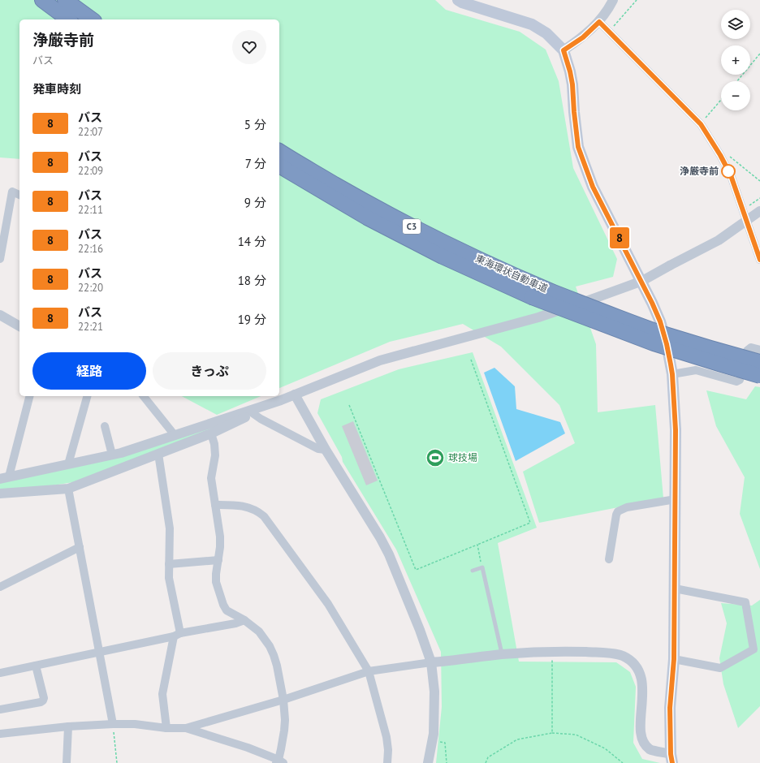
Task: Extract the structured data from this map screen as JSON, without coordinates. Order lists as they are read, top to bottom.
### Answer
{
  "streets": {
    "highway": ["C3", "東海環状自動車道"]
  },
  "places": {
    "other": ["浄厳寺前"],
    "sports": ["球技場"]
  },
  "lines": ["bus line 8"],
  "page": {
    "on_map": "8",
    "map_buttons": ["+", "−"],
    "heading": [
      ["浄厳寺前", "バス"],
      "発車時刻"
    ],
    "list": [
      {
        "mark": "8",
        "name": "バス",
        "note": "22:07",
        "value": "5 分"
      },
      {
        "mark": "8",
        "name": "バス",
        "note": "22:09",
        "value": "7 分"
      },
      {
        "mark": "8",
        "name": "バス",
        "note": "22:11",
        "value": "9 分"
      },
      {
        "mark": "8",
        "name": "バス",
        "note": "22:16",
        "value": "14 分"
      },
      {
        "mark": "8",
        "name": "バス",
        "note": "22:20",
        "value": "18 分"
      },
      {
        "mark": "8",
        "name": "バス",
        "note": "22:21",
        "value": "19 分"
      }
    ],
    "buttons": ["経路", "きっぷ"]
  }
}
